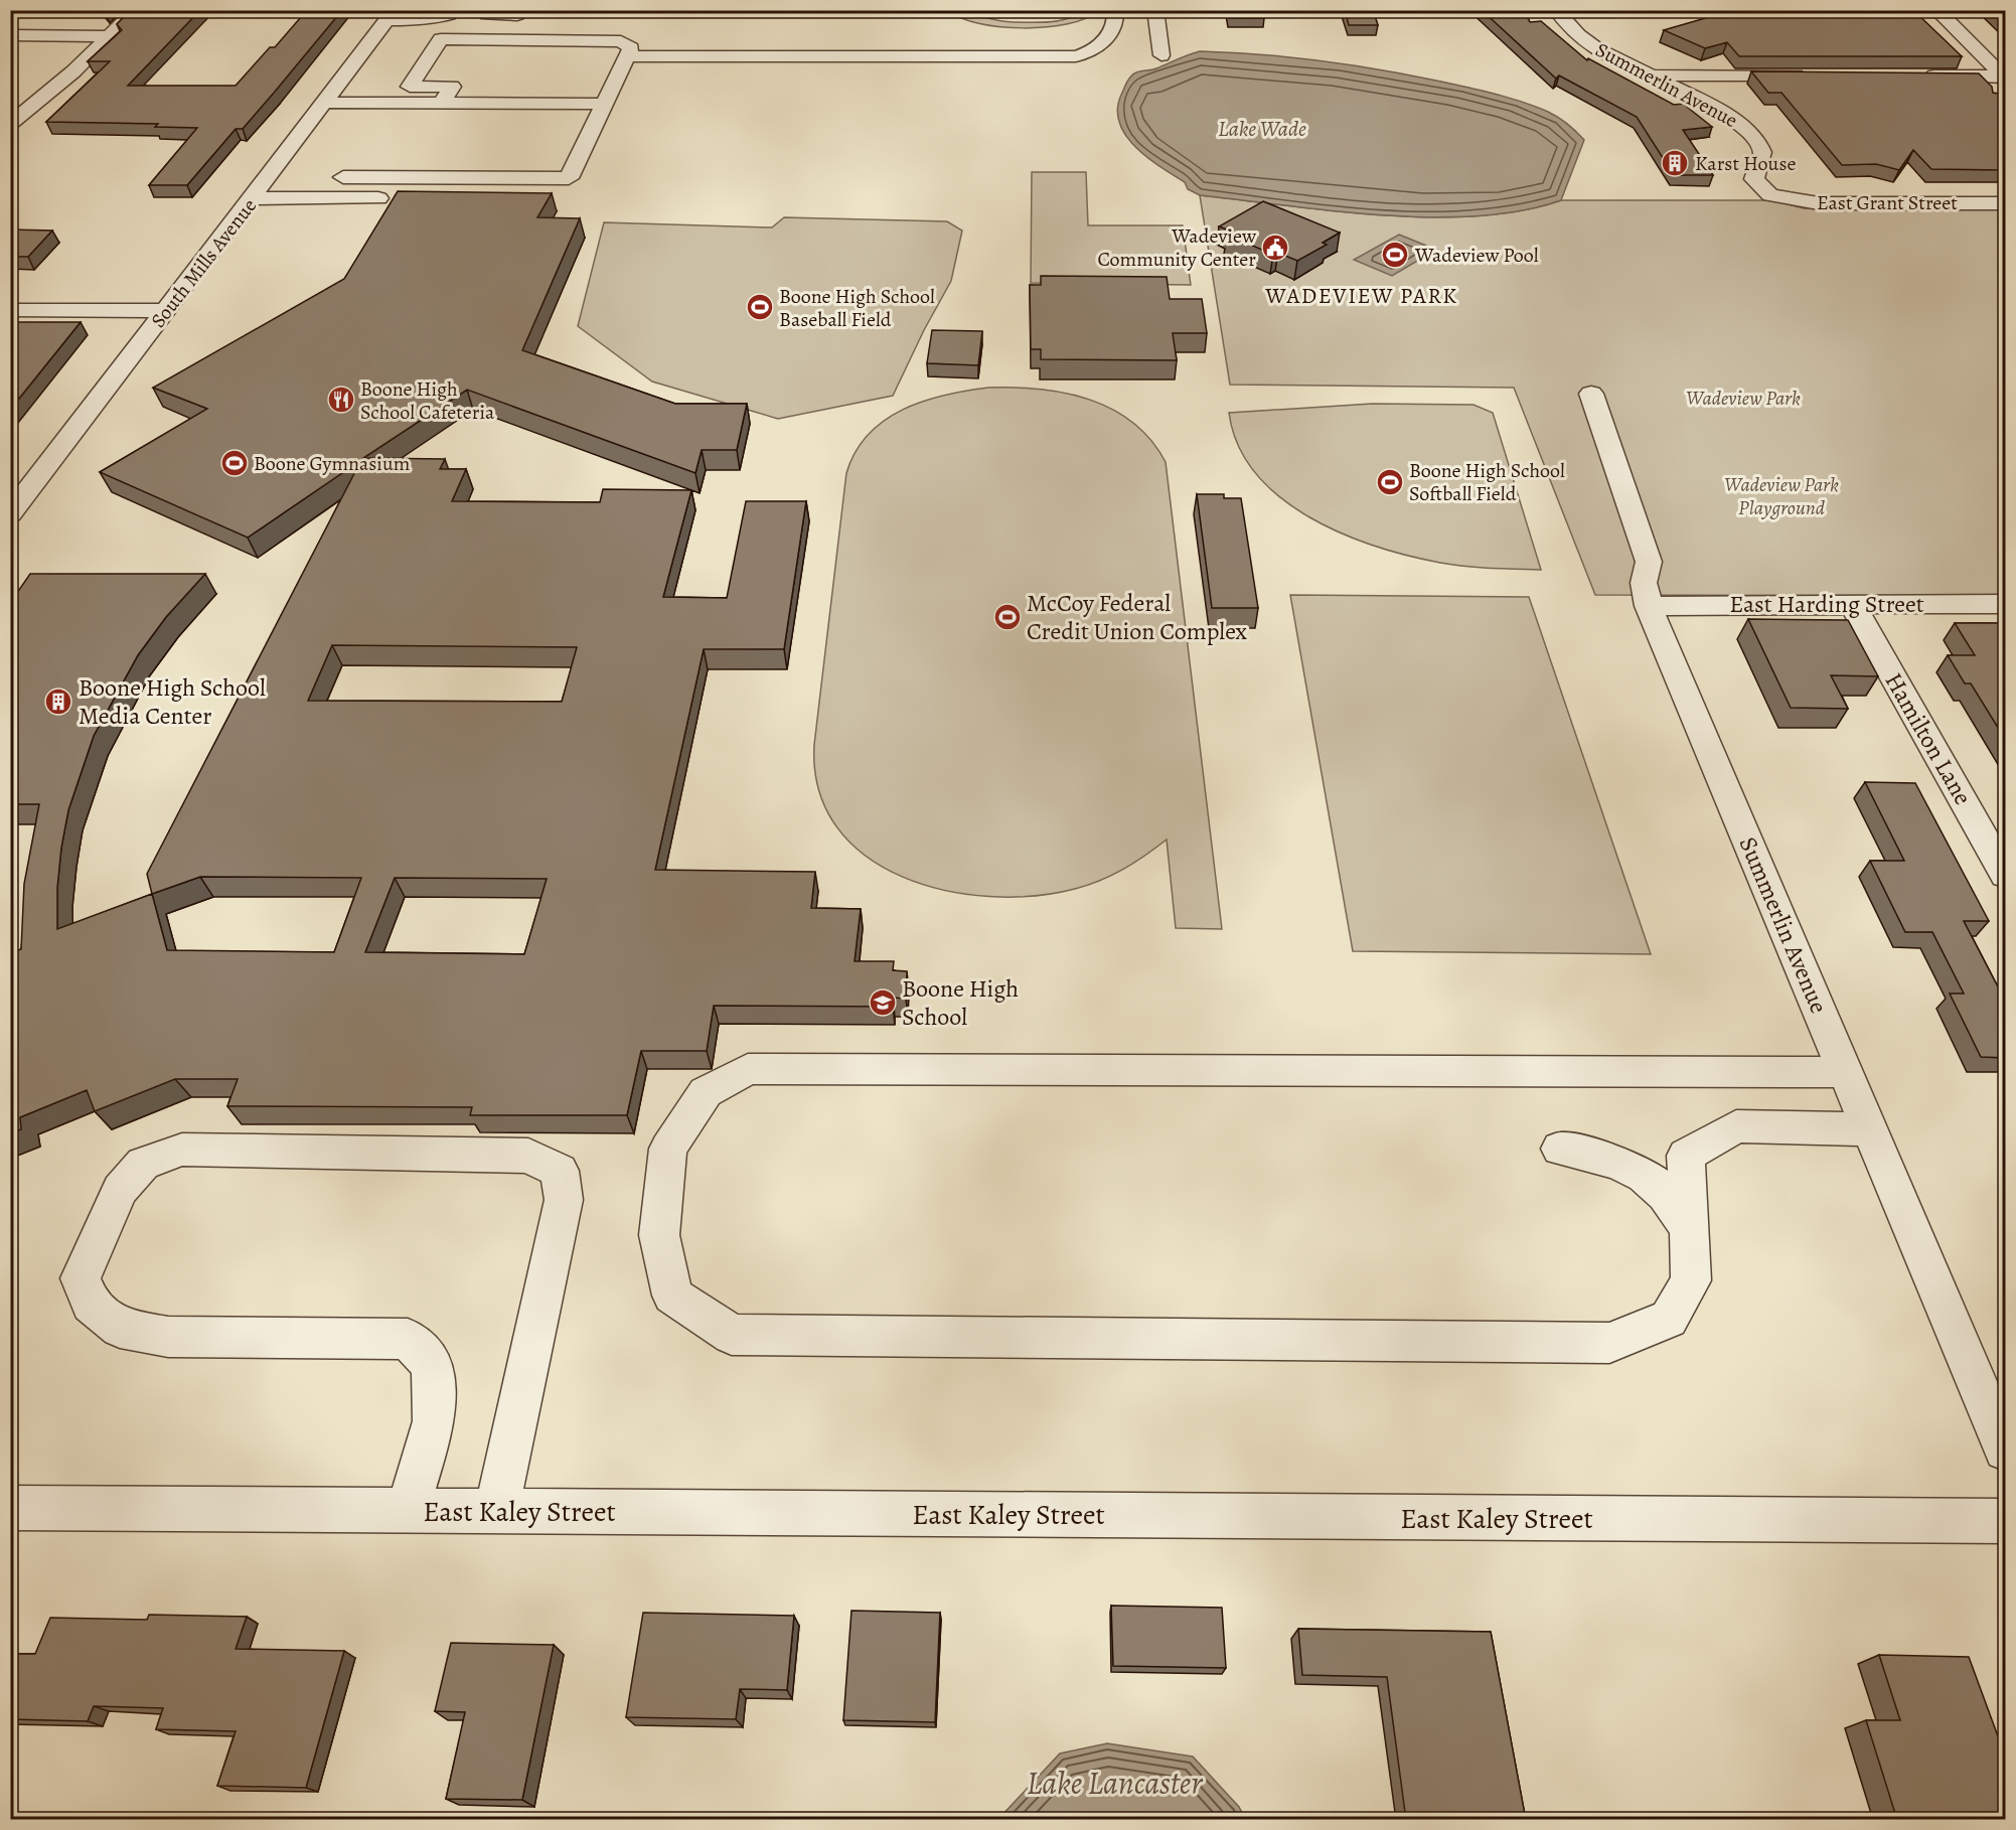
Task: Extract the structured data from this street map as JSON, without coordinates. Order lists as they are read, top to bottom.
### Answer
{
  "streets": {
    "street": [
      "Summerlin Avenue",
      "East Grant Street",
      "South Mills Avenue",
      "East Harding Street",
      "Hamilton Lane",
      "East Kaley Street"
    ]
  },
  "crossings": [
    ["Summerlin Avenue", "East Grant Street"],
    ["Summerlin Avenue", "East Harding Street"],
    ["East Harding Street", "Hamilton Lane"]
  ],
  "districts": ["WADEVIEW PARK"],
  "water": ["Lake Wade", "Lake Lancaster"],
  "parks": ["Wadeview Park", "Wadeview Park Playground"],
  "places": {
    "building": ["Karst House", "Boone High School Media Center"],
    "public building": ["Wadeview Community Center"],
    "sports": [
      "Wadeview Pool",
      "Boone High School Baseball Field",
      "Boone Gymnasium",
      "Boone High School Softball Field",
      "McCoy Federal Credit Union Complex"
    ],
    "restaurant": ["Boone High School Cafeteria"],
    "school or university": ["Boone High School"]
  }
}
